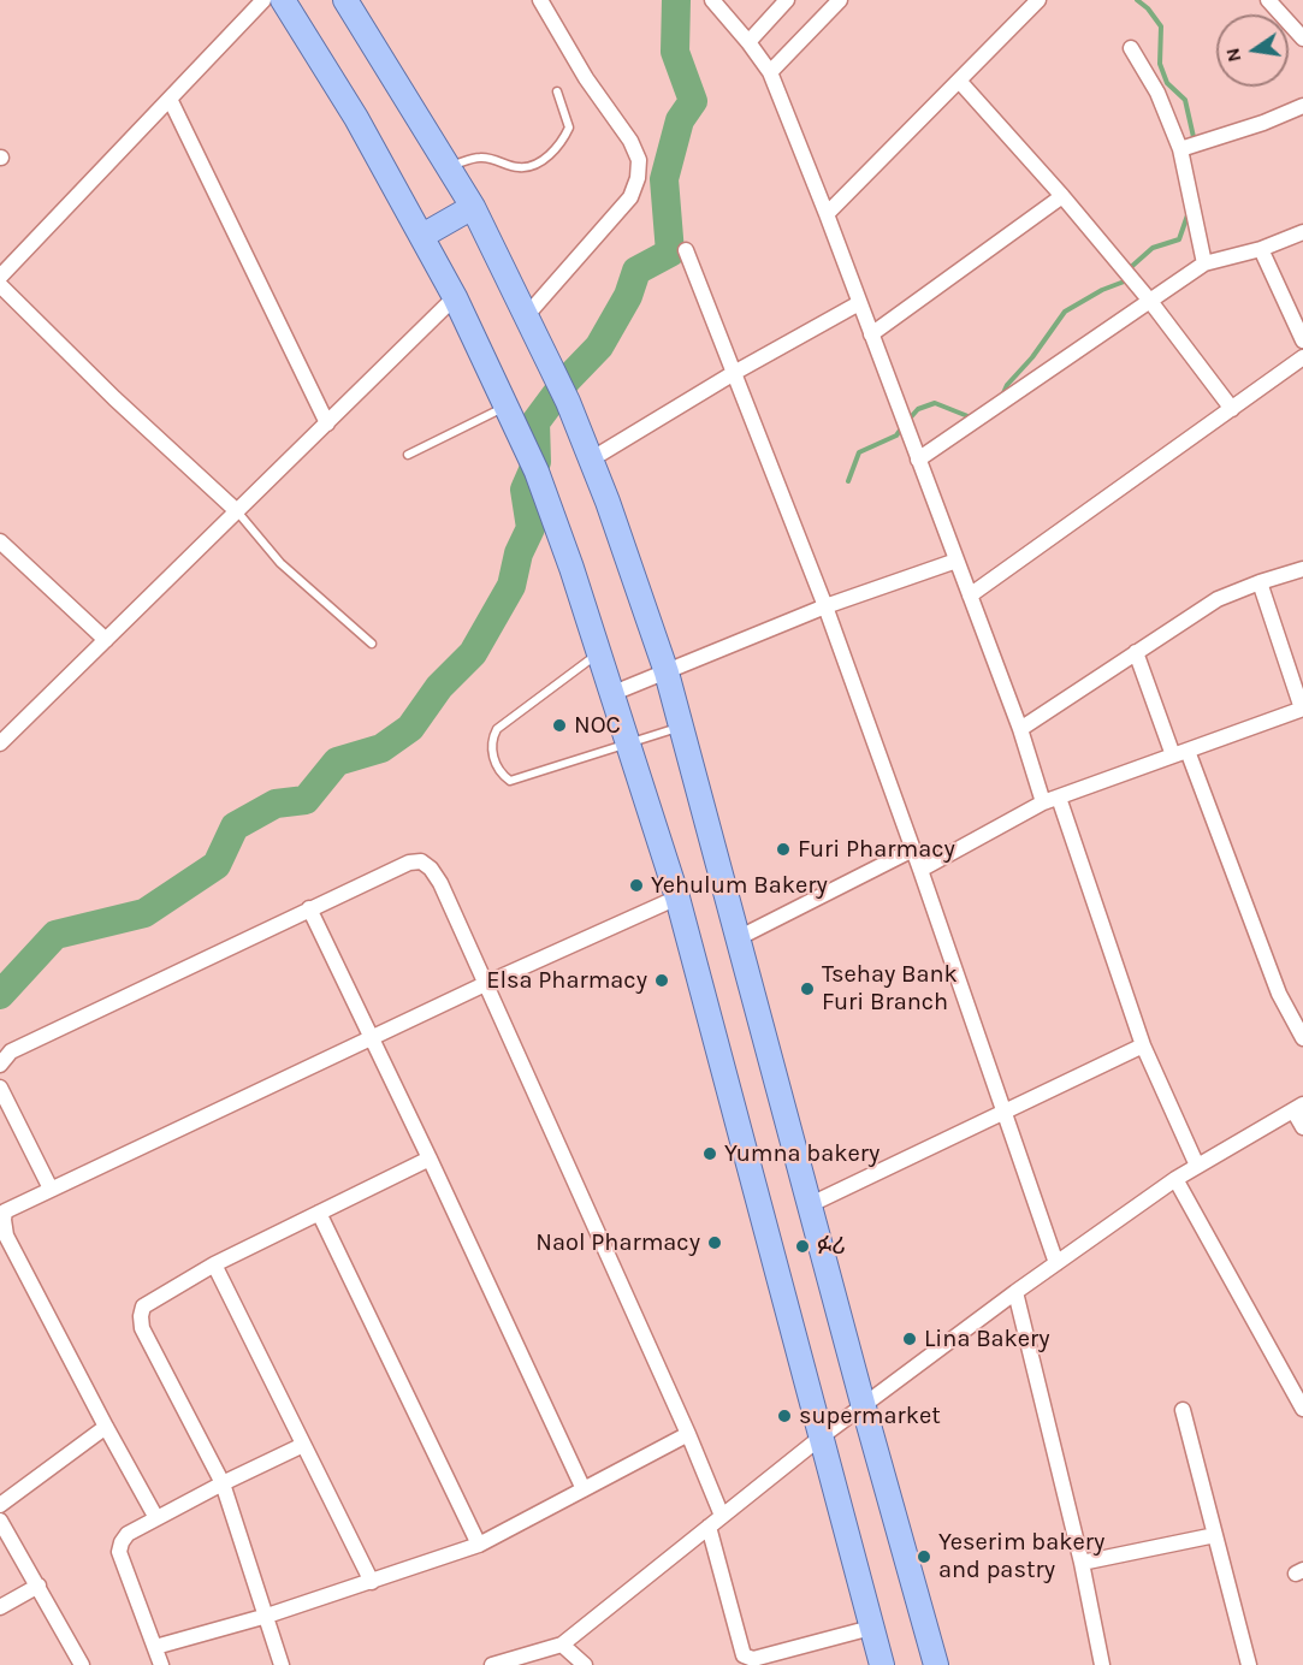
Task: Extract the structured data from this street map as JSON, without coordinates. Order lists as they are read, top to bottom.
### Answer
{
  "places": [
    "NOC",
    "Furi Pharmacy",
    "Yehulum Bakery",
    "Elsa Pharmacy",
    "Tsehay Bank Furi Branch",
    "Yumna bakery",
    "Naol Pharmacy",
    "ፉሪ",
    "Lina Bakery",
    "supermarket",
    "Yeserim bakery and pastry"
  ],
  "north": "left"
}
